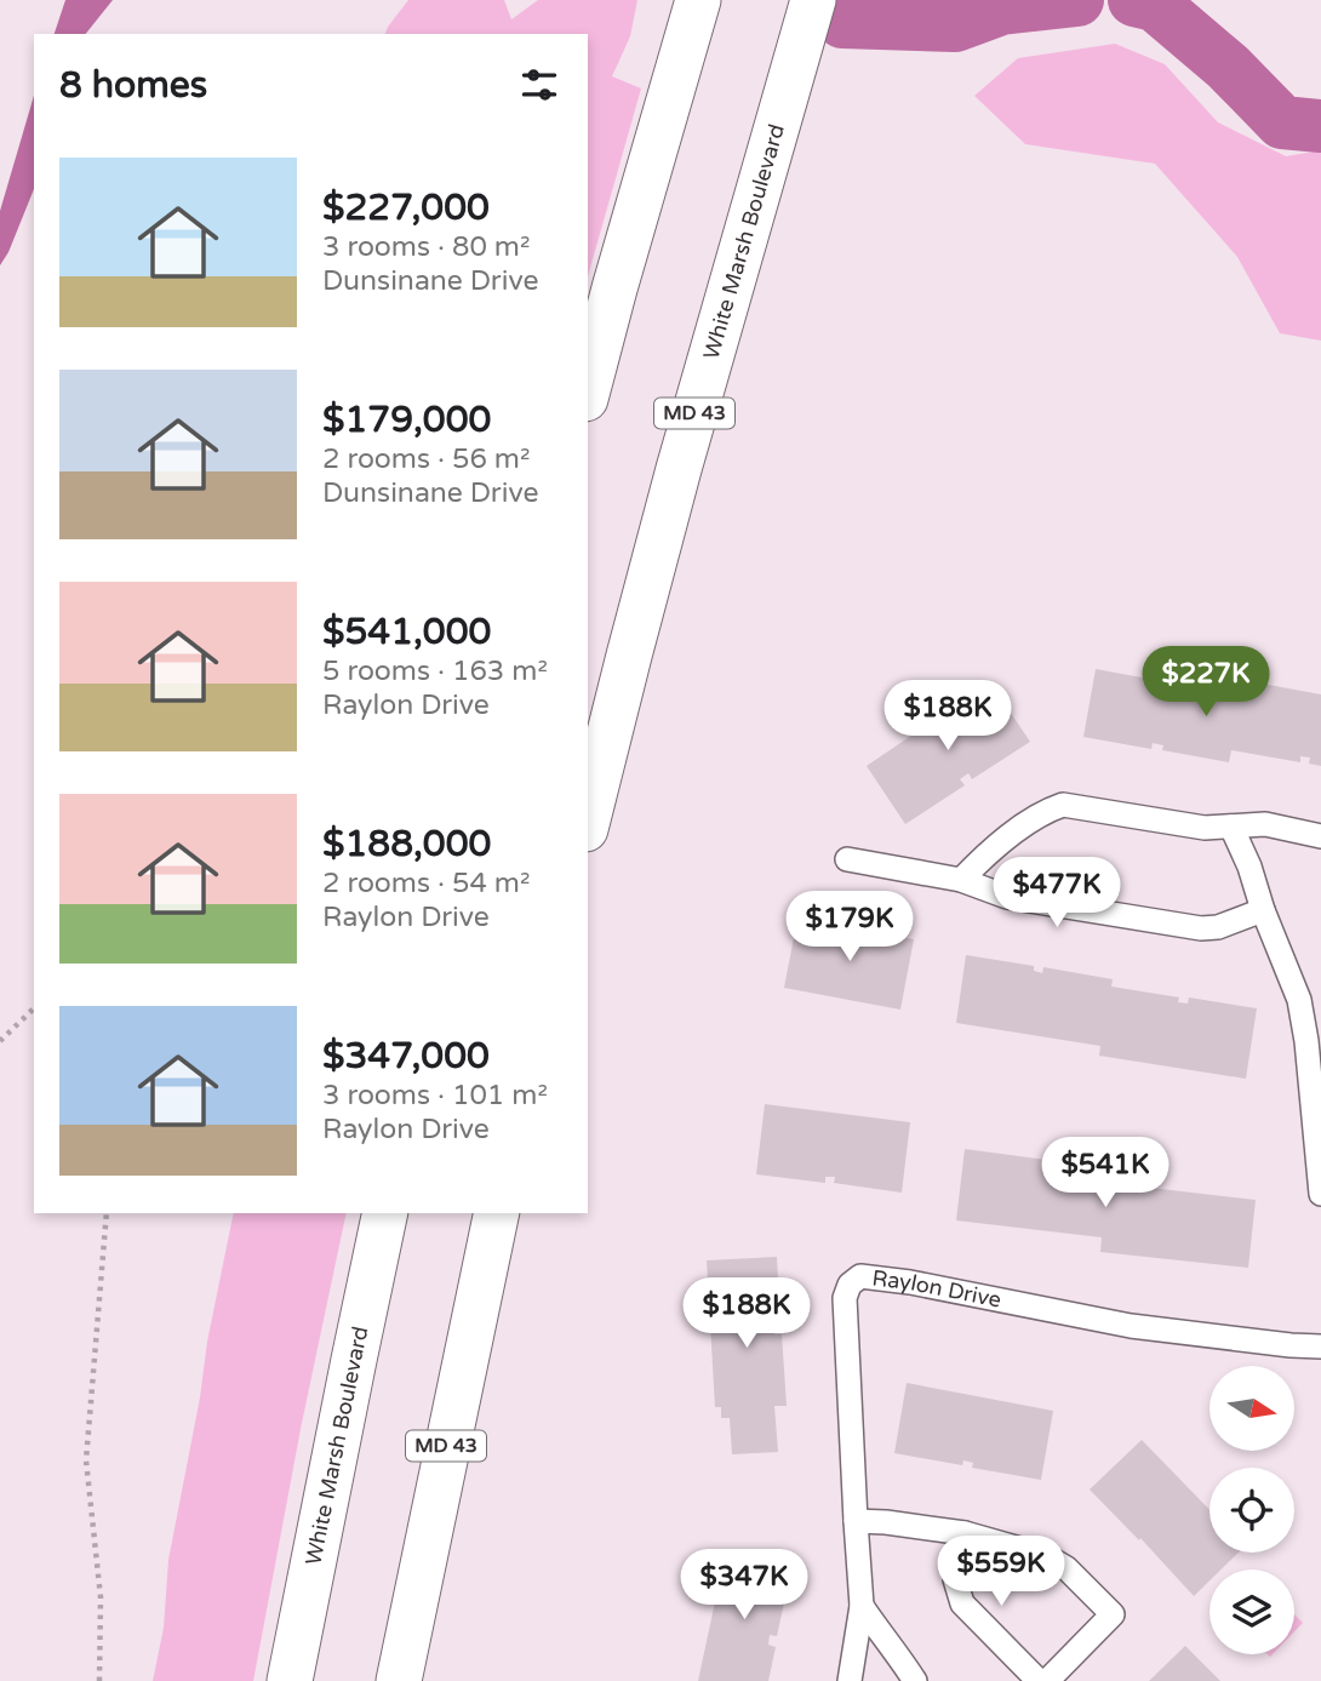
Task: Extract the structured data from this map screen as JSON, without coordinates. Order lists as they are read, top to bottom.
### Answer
{
  "streets": {
    "highway": ["White Marsh Boulevard", "MD 43"],
    "street": ["Raylon Drive"]
  },
  "north": "right",
  "page": {
    "heading": "8 homes",
    "list": [
      {
        "name": "$227,000",
        "note": "3 rooms · 80 m² · Dunsinane Drive"
      },
      {
        "name": "$179,000",
        "note": "2 rooms · 56 m² · Dunsinane Drive"
      },
      {
        "name": "$541,000",
        "note": "5 rooms · 163 m² · Raylon Drive"
      },
      {
        "name": "$188,000",
        "note": "2 rooms · 54 m² · Raylon Drive"
      },
      {
        "name": "$347,000",
        "note": "3 rooms · 101 m² · Raylon Drive"
      }
    ],
    "price": [
      "$227K",
      "$188K",
      "$477K",
      "$179K",
      "$541K",
      "$188K",
      "$559K",
      "$347K"
    ]
  }
}
